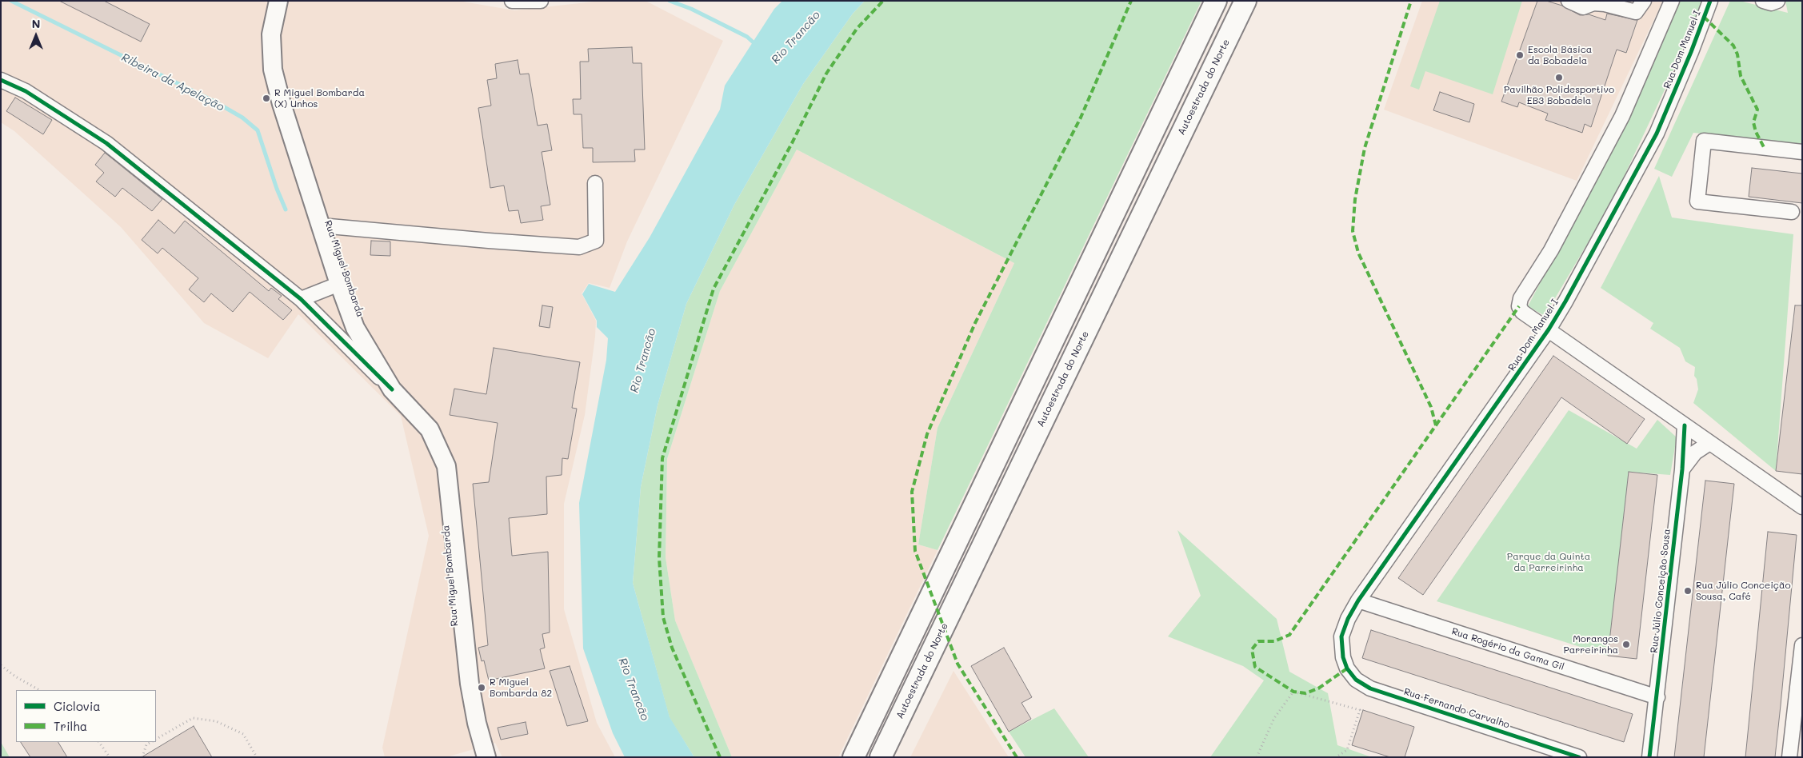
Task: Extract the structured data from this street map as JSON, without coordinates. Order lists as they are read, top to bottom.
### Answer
{
  "streets": {
    "highway": ["Autoestrada do Norte"],
    "main road": ["Rua Miguel Bombarda"],
    "street": [
      "Rua Dom Manuel I",
      "Rua Júlio Conceição Sousa",
      "Rua Rogério da Gama Gil",
      "Rua Fernando Carvalho"
    ]
  },
  "crossings": [
    ["Rua Dom Manuel I", "Rua Rogério da Gama Gil"],
    ["Rua Dom Manuel I", "Rua Fernando Carvalho"],
    ["Rua Júlio Conceição Sousa", "Rua Rogério da Gama Gil"]
  ],
  "water": ["Rio Trancão", "Ribeira da Apelação"],
  "parks": ["Parque da Quinta da Parreirinha"],
  "places": [
    "Escola Básica da Bobadela",
    "Pavilhão Polidesportivo EB3 Bobadela",
    "R Miguel Bombarda (X) Unhos",
    "Rua Júlio Conceição Sousa, Café",
    "Morangos Parreirinha",
    "R Miguel Bombarda 82"
  ],
  "legend": ["Ciclovia", "Trilha"],
  "north": "top"
}
